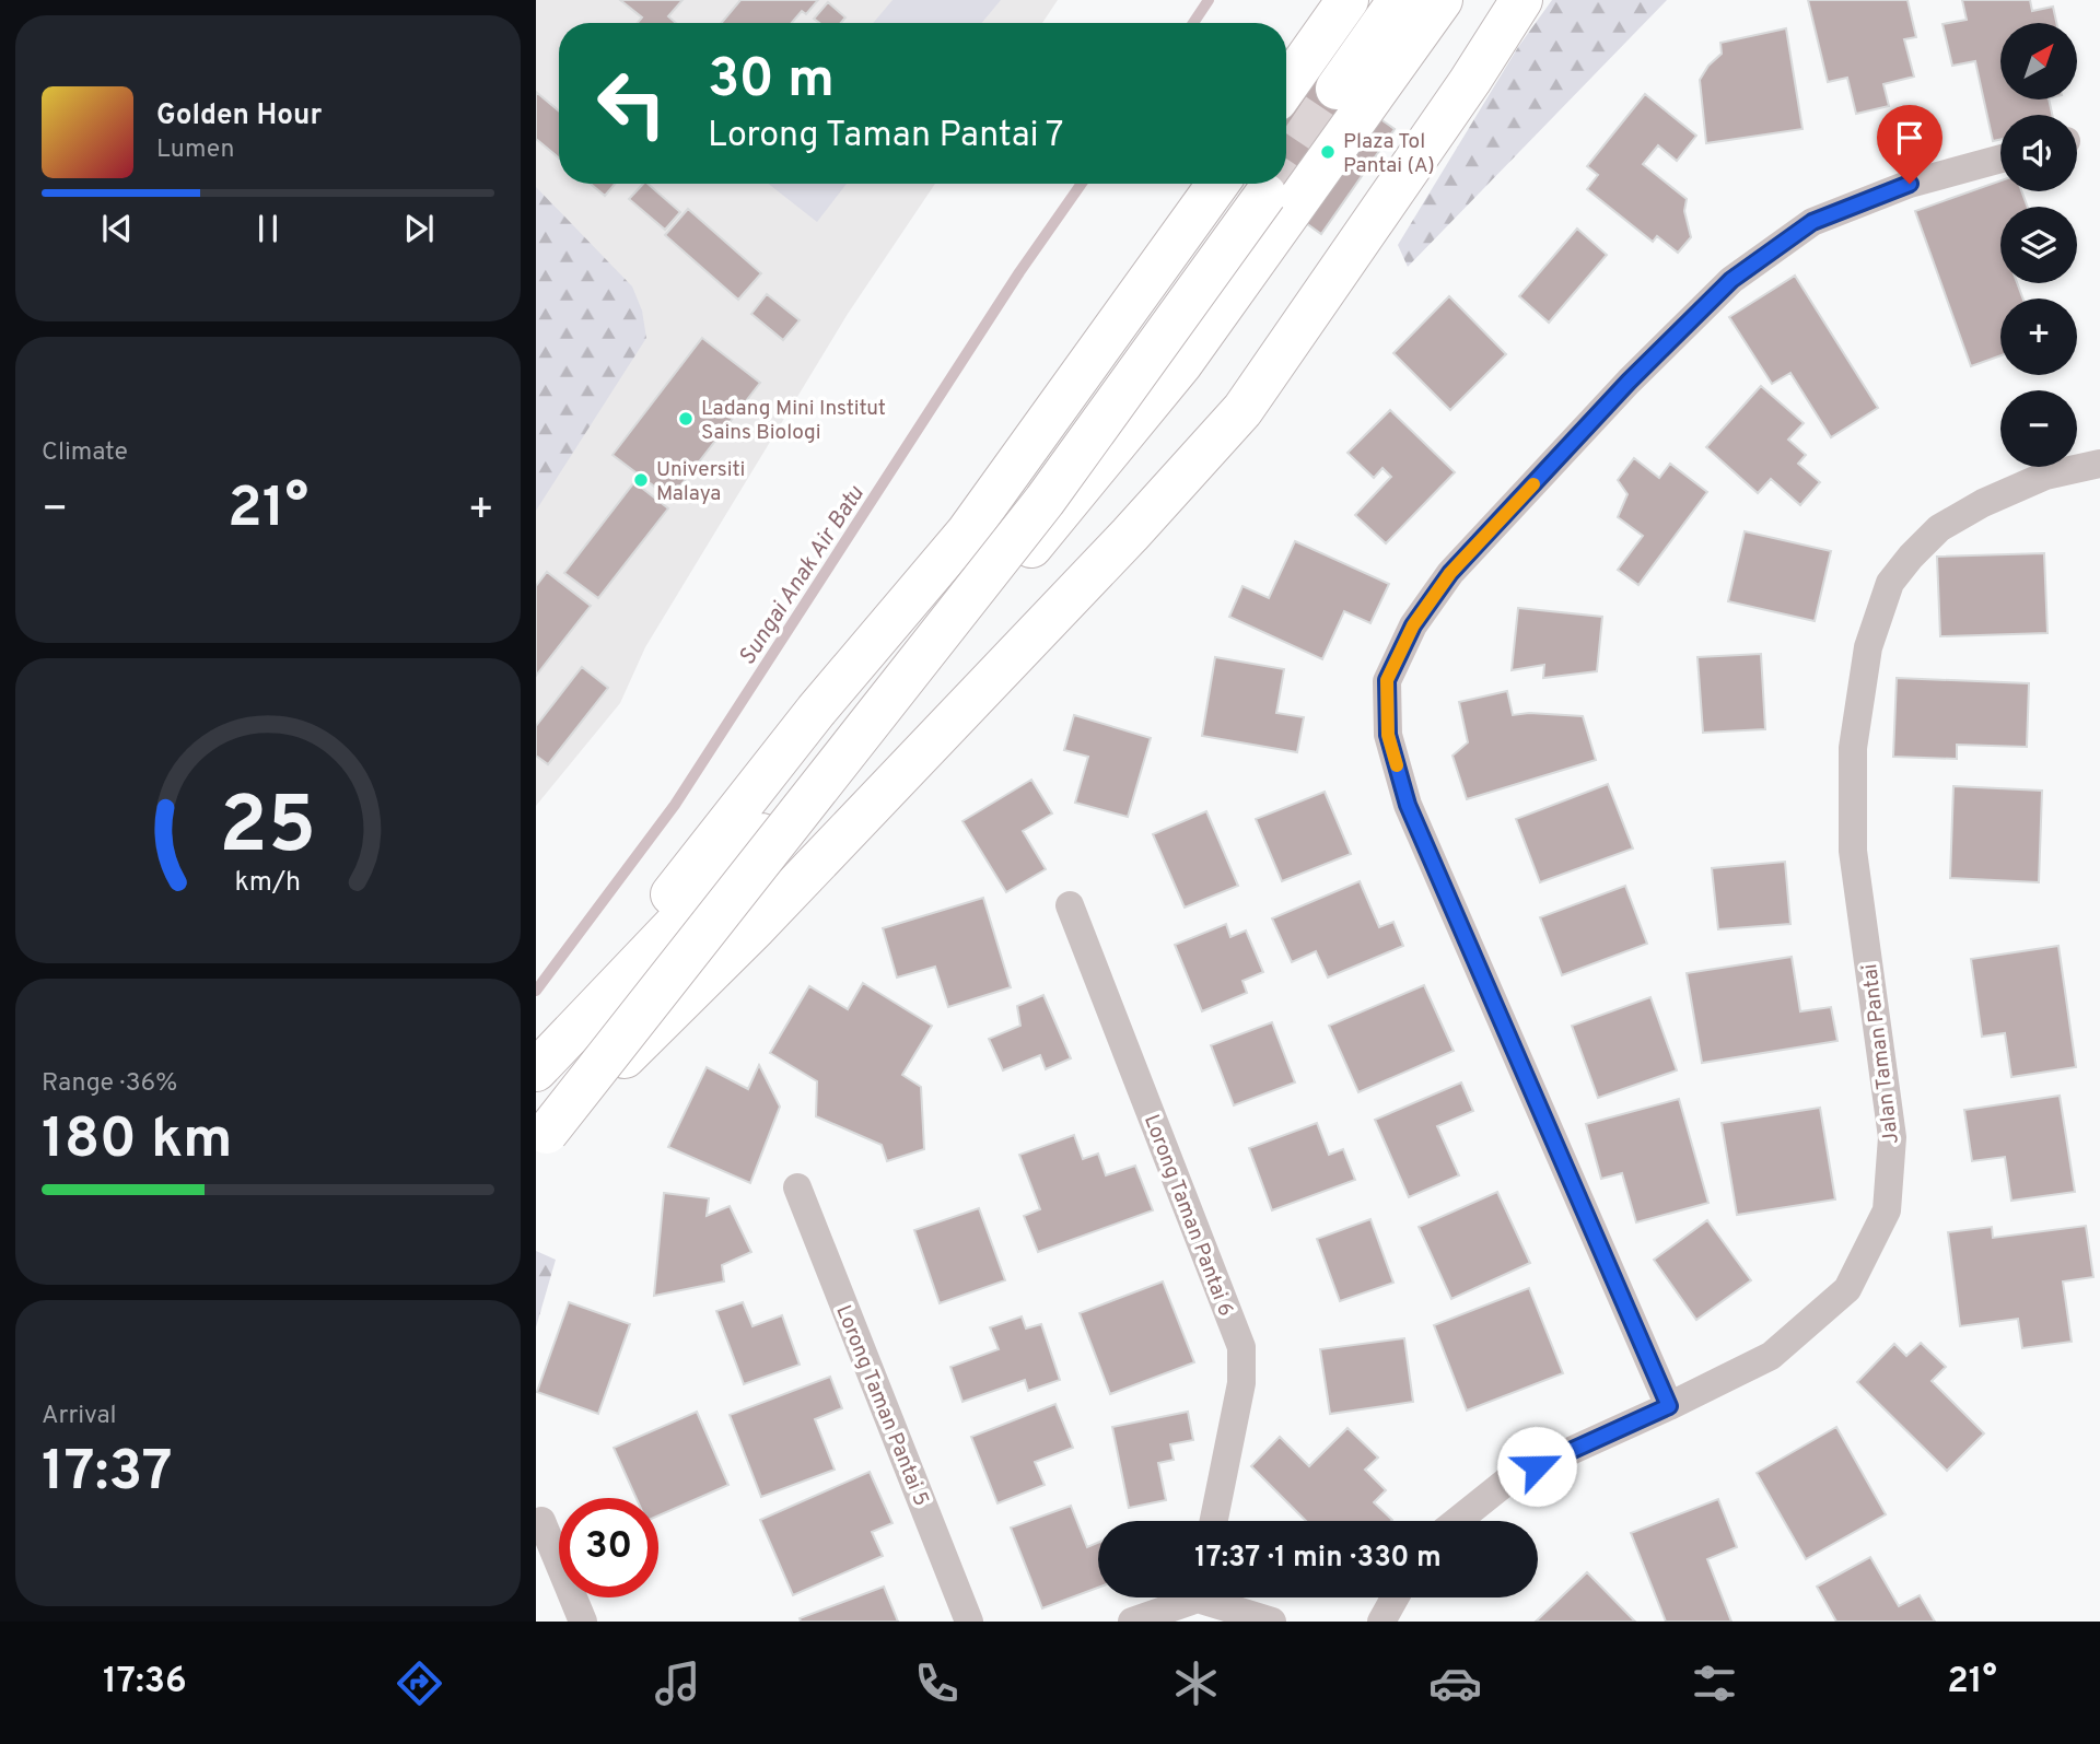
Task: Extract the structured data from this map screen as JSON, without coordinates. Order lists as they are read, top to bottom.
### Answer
{
  "streets": {
    "street": ["Jalan Taman Pantai", "Lorong Taman Pantai 6", "Lorong Taman Pantai 5"]
  },
  "water": ["Sungai Anak Air Batu"],
  "places": ["Plaza Tol Pantai (A)", "Ladang Mini Institut Sains Biologi", "Universiti Malaya"],
  "north": "top right",
  "page": {
    "map_buttons": ["+", "−"],
    "turn": ["30 m", "Lorong Taman Pantai 7"],
    "song": ["Golden Hour", "Lumen"],
    "tile": [
      "Climate",
      ["Range · 36%", "180 km"],
      ["Arrival", "17:37"]
    ],
    "heat": ["−", "21°", "+"],
    "limit": "30",
    "trip": "17:37 · 1 min · 330 m",
    "tabs": ["17:36", "21°"],
    "gauge": ["25", "km/h"]
  }
}
